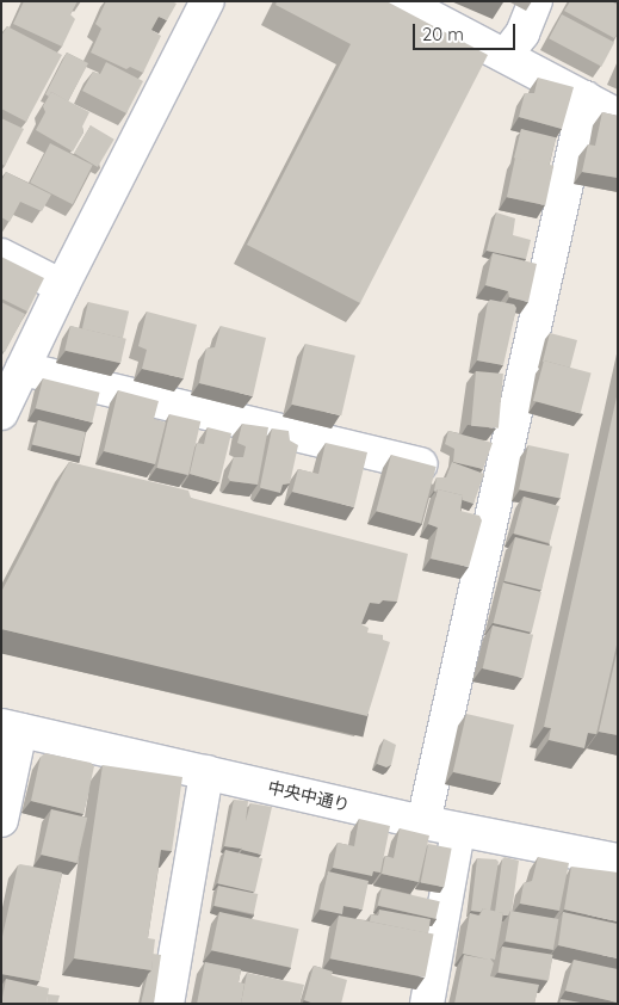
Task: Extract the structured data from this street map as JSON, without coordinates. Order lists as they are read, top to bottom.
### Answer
{
  "streets": {
    "street": ["中央中通り"]
  },
  "scale_bar": "20 m"
}
